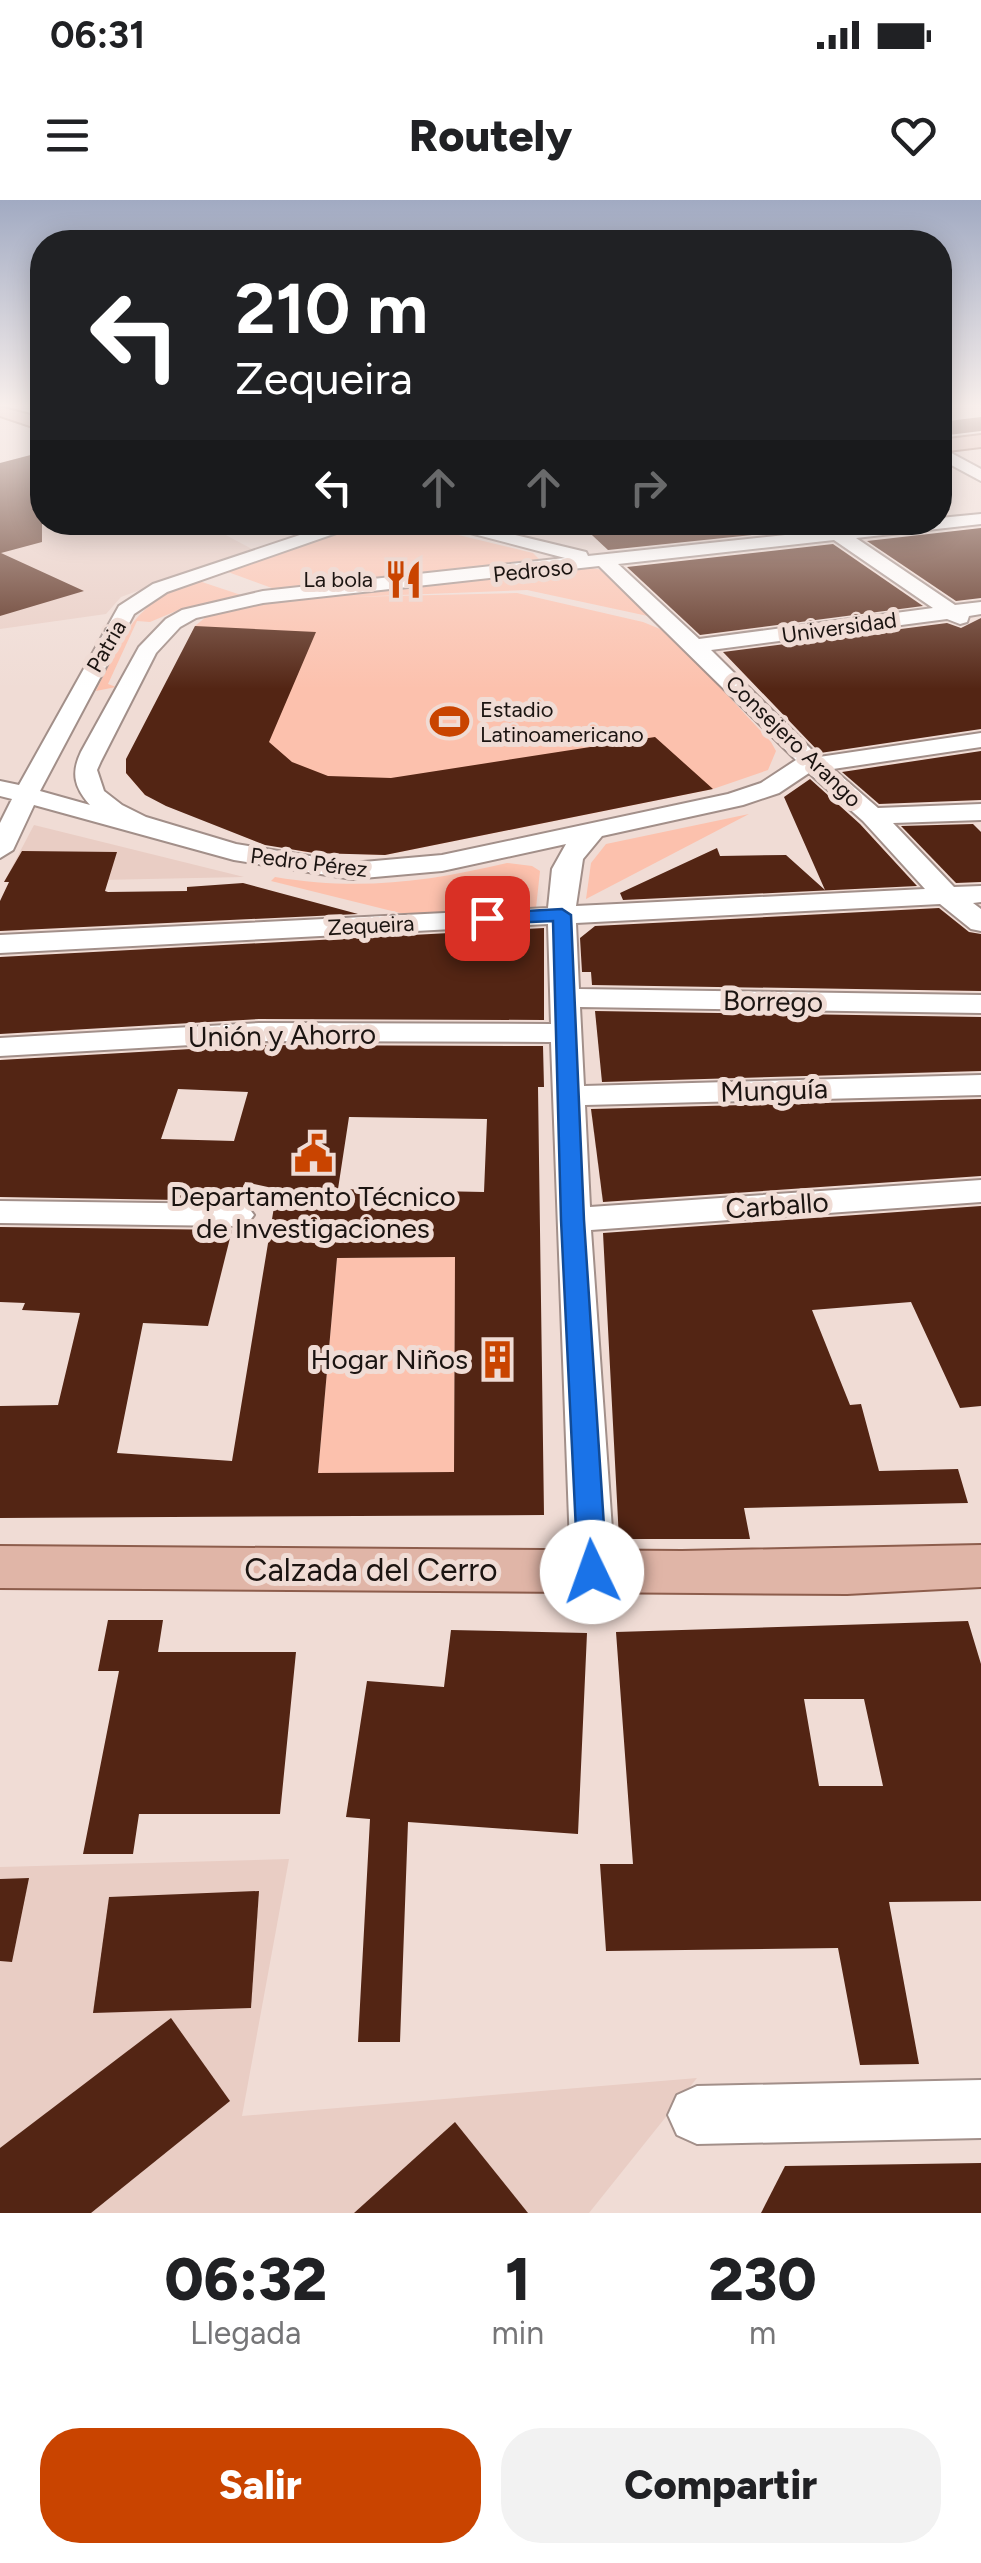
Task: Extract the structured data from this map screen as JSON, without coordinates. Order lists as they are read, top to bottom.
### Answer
{
  "streets": {
    "main road": ["Calzada del Cerro"],
    "street": [
      "Pedroso",
      "Universidad",
      "Patria",
      "Consejero Arango",
      "Pedro Pérez",
      "Zequeira",
      "Borrego",
      "Unión y Ahorro",
      "Munguía",
      "Carballo"
    ]
  },
  "crossings": [
    ["Pedroso", "Patria"],
    ["Pedroso", "Consejero Arango"],
    ["Universidad", "Consejero Arango"],
    ["Patria", "Pedro Pérez"],
    ["Consejero Arango", "Pedro Pérez"],
    ["Consejero Arango", "Zequeira"],
    ["Borrego", "Unión y Ahorro"]
  ],
  "places": {
    "restaurant": ["La bola"],
    "sports": ["Estadio Latinoamericano"],
    "public building": ["Departamento Técnico de Investigaciones"],
    "building": ["Hogar Niños"]
  },
  "page": {
    "status": "06:31",
    "header": "Routely",
    "turn": ["210 m", "Zequeira"],
    "eta": [
      "06:32",
      "Llegada",
      "1",
      "min",
      "230",
      "m"
    ],
    "buttons": ["Salir", "Compartir"]
  }
}
